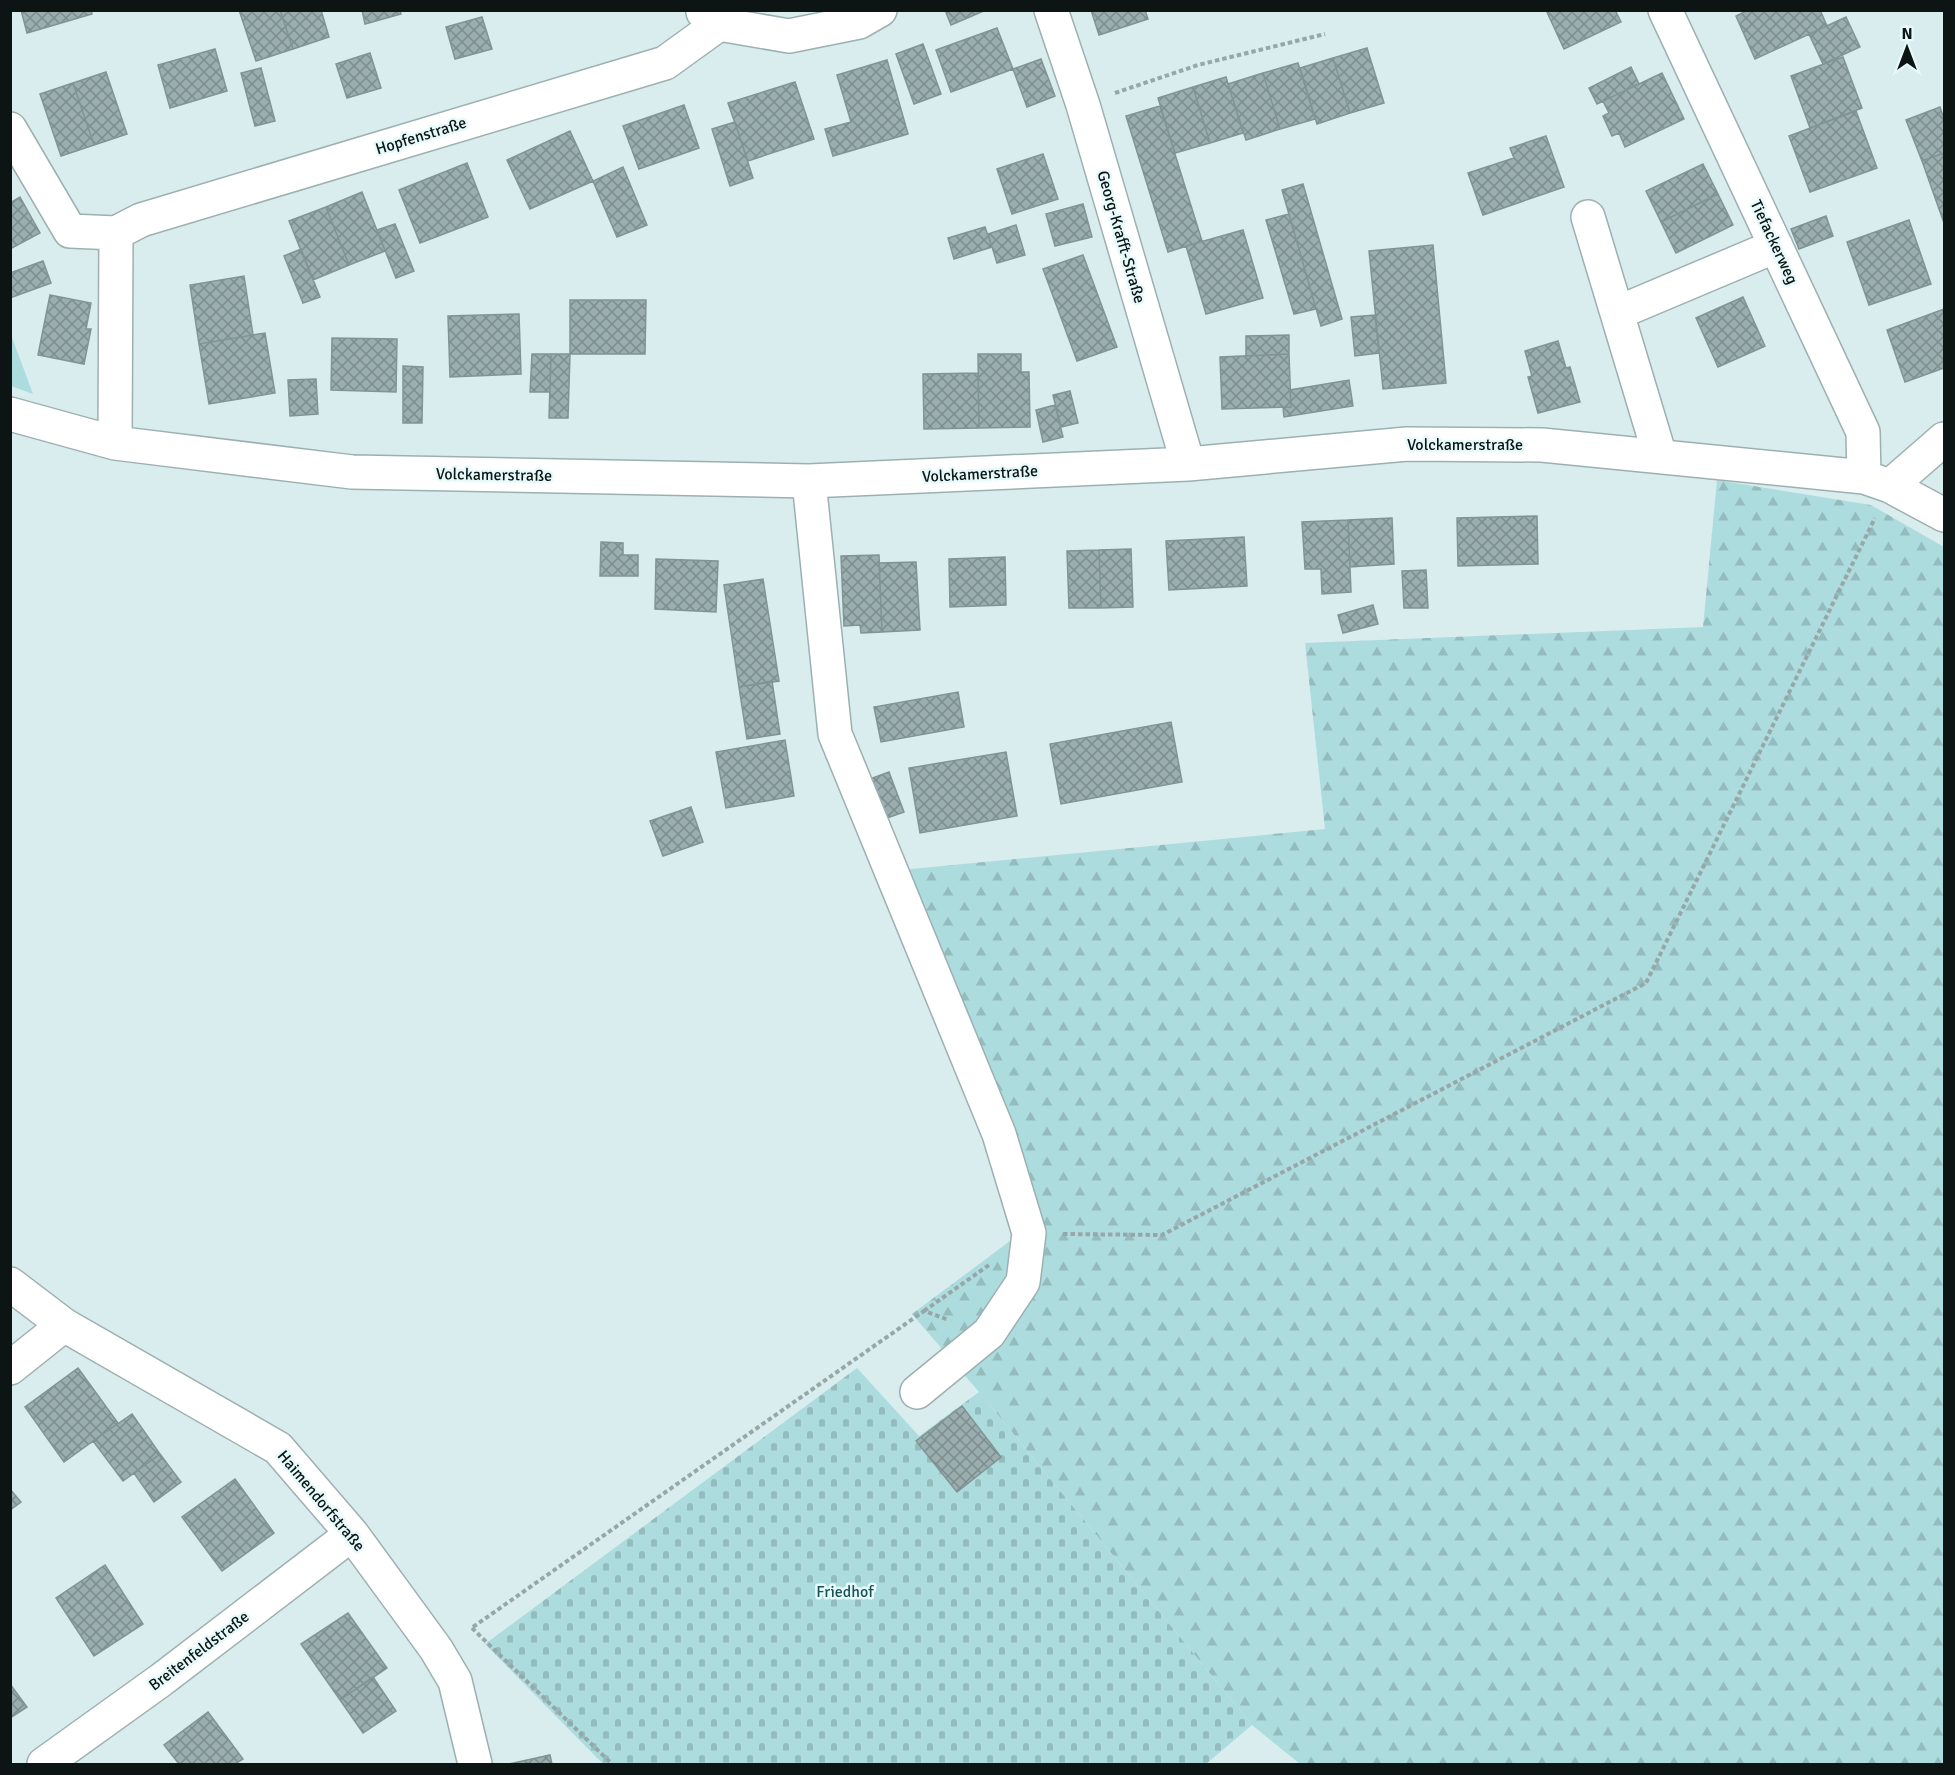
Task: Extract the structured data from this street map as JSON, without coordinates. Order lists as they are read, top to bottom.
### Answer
{
  "streets": {
    "street": [
      "Hopfenstraße",
      "Georg-Krafft-Straße",
      "Tiefackerweg",
      "Volckamerstraße",
      "Haimendorfstraße",
      "Breitenfeldstraße"
    ]
  },
  "crossings": [
    ["Georg-Krafft-Straße", "Volckamerstraße"],
    ["Tiefackerweg", "Volckamerstraße"],
    ["Haimendorfstraße", "Breitenfeldstraße"]
  ],
  "parks": ["Friedhof"],
  "north": "top"
}
